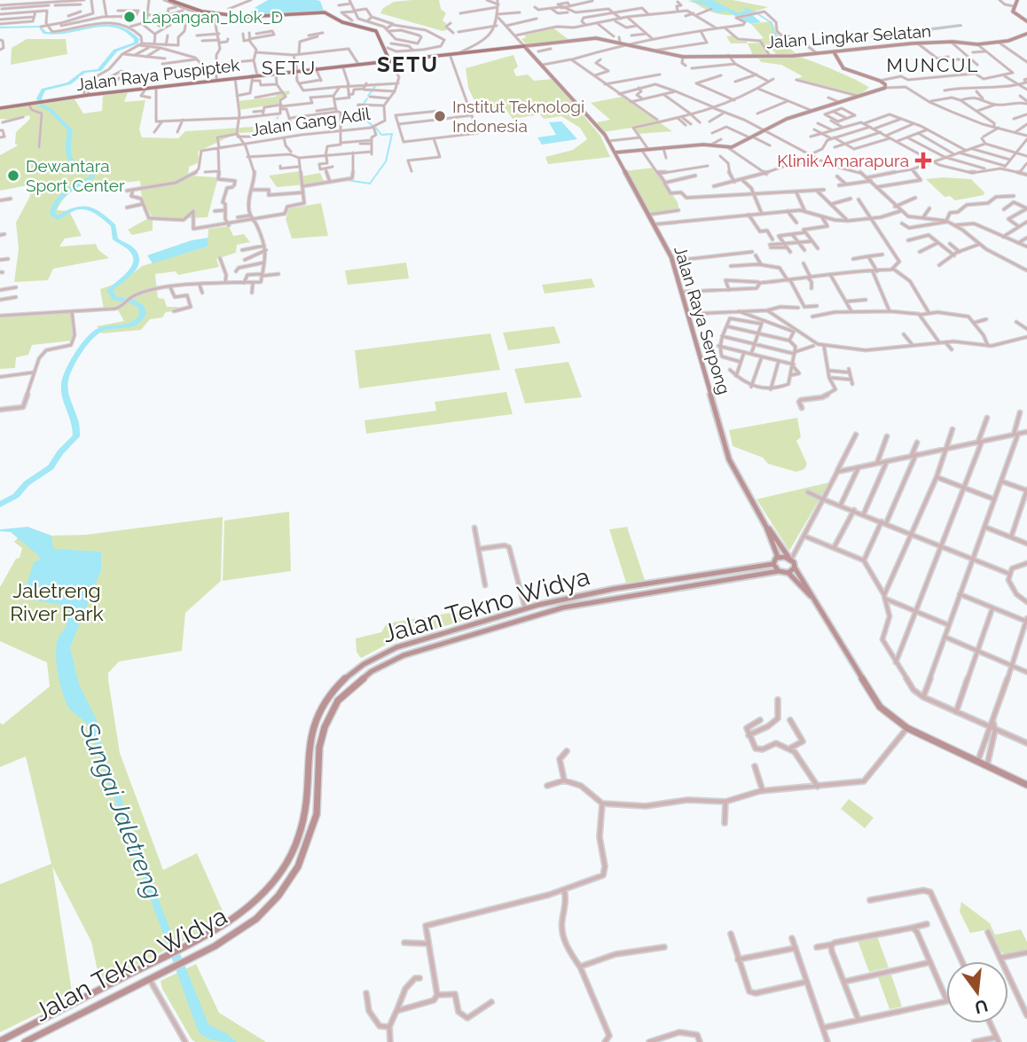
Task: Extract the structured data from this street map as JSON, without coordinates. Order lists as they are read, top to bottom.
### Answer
{
  "streets": {
    "main road": [
      "Jalan Lingkar Selatan",
      "Jalan Raya Puspiptek",
      "Jalan Raya Serpong",
      "Jalan Tekno Widya"
    ],
    "street": ["Jalan Gang Adil"]
  },
  "crossings": [
    ["Jalan Lingkar Selatan", "Jalan Raya Puspiptek"],
    ["Jalan Lingkar Selatan", "Jalan Raya Serpong"],
    ["Jalan Raya Puspiptek", "Jalan Raya Serpong"],
    ["Jalan Raya Serpong", "Jalan Tekno Widya"]
  ],
  "districts": ["SETU", "MUNCUL", "SETU"],
  "water": ["Sungai Jaletreng"],
  "parks": ["Jaletreng River Park"],
  "places": {
    "other": ["Lapangan_blok_D", "Institut Teknologi Indonesia", "Dewantara Sport Center"],
    "health": ["Klinik Amarapura"]
  },
  "north": "bottom"
}
